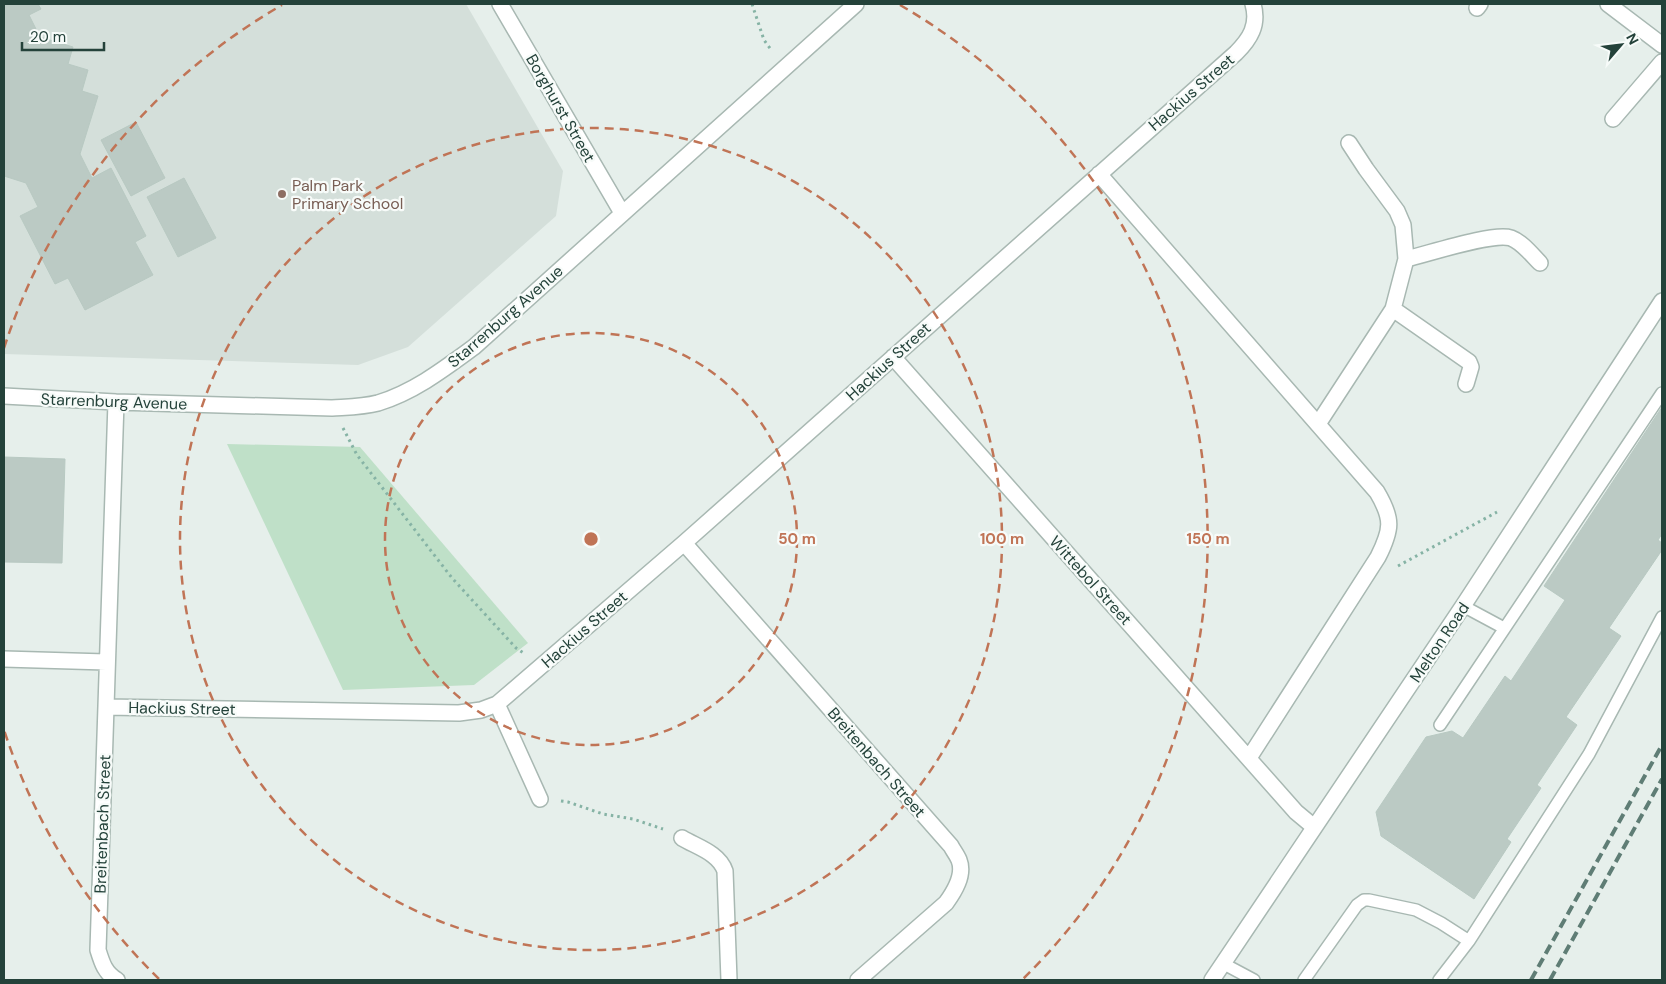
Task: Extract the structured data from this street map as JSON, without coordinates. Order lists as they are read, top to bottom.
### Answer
{
  "streets": {
    "street": [
      "Hackius Street",
      "Borghurst Street",
      "Starrenburg Avenue",
      "Wittebol Street",
      "Melton Road",
      "Breitenbach Street"
    ]
  },
  "crossings": [
    ["Hackius Street", "Wittebol Street"],
    ["Hackius Street", "Breitenbach Street"],
    ["Borghurst Street", "Starrenburg Avenue"],
    ["Starrenburg Avenue", "Breitenbach Street"],
    ["Wittebol Street", "Melton Road"]
  ],
  "places": ["Palm Park Primary School"],
  "scale_bar": "20 m",
  "north": "top right",
  "rings": ["50 m", "100 m", "150 m"]
}
